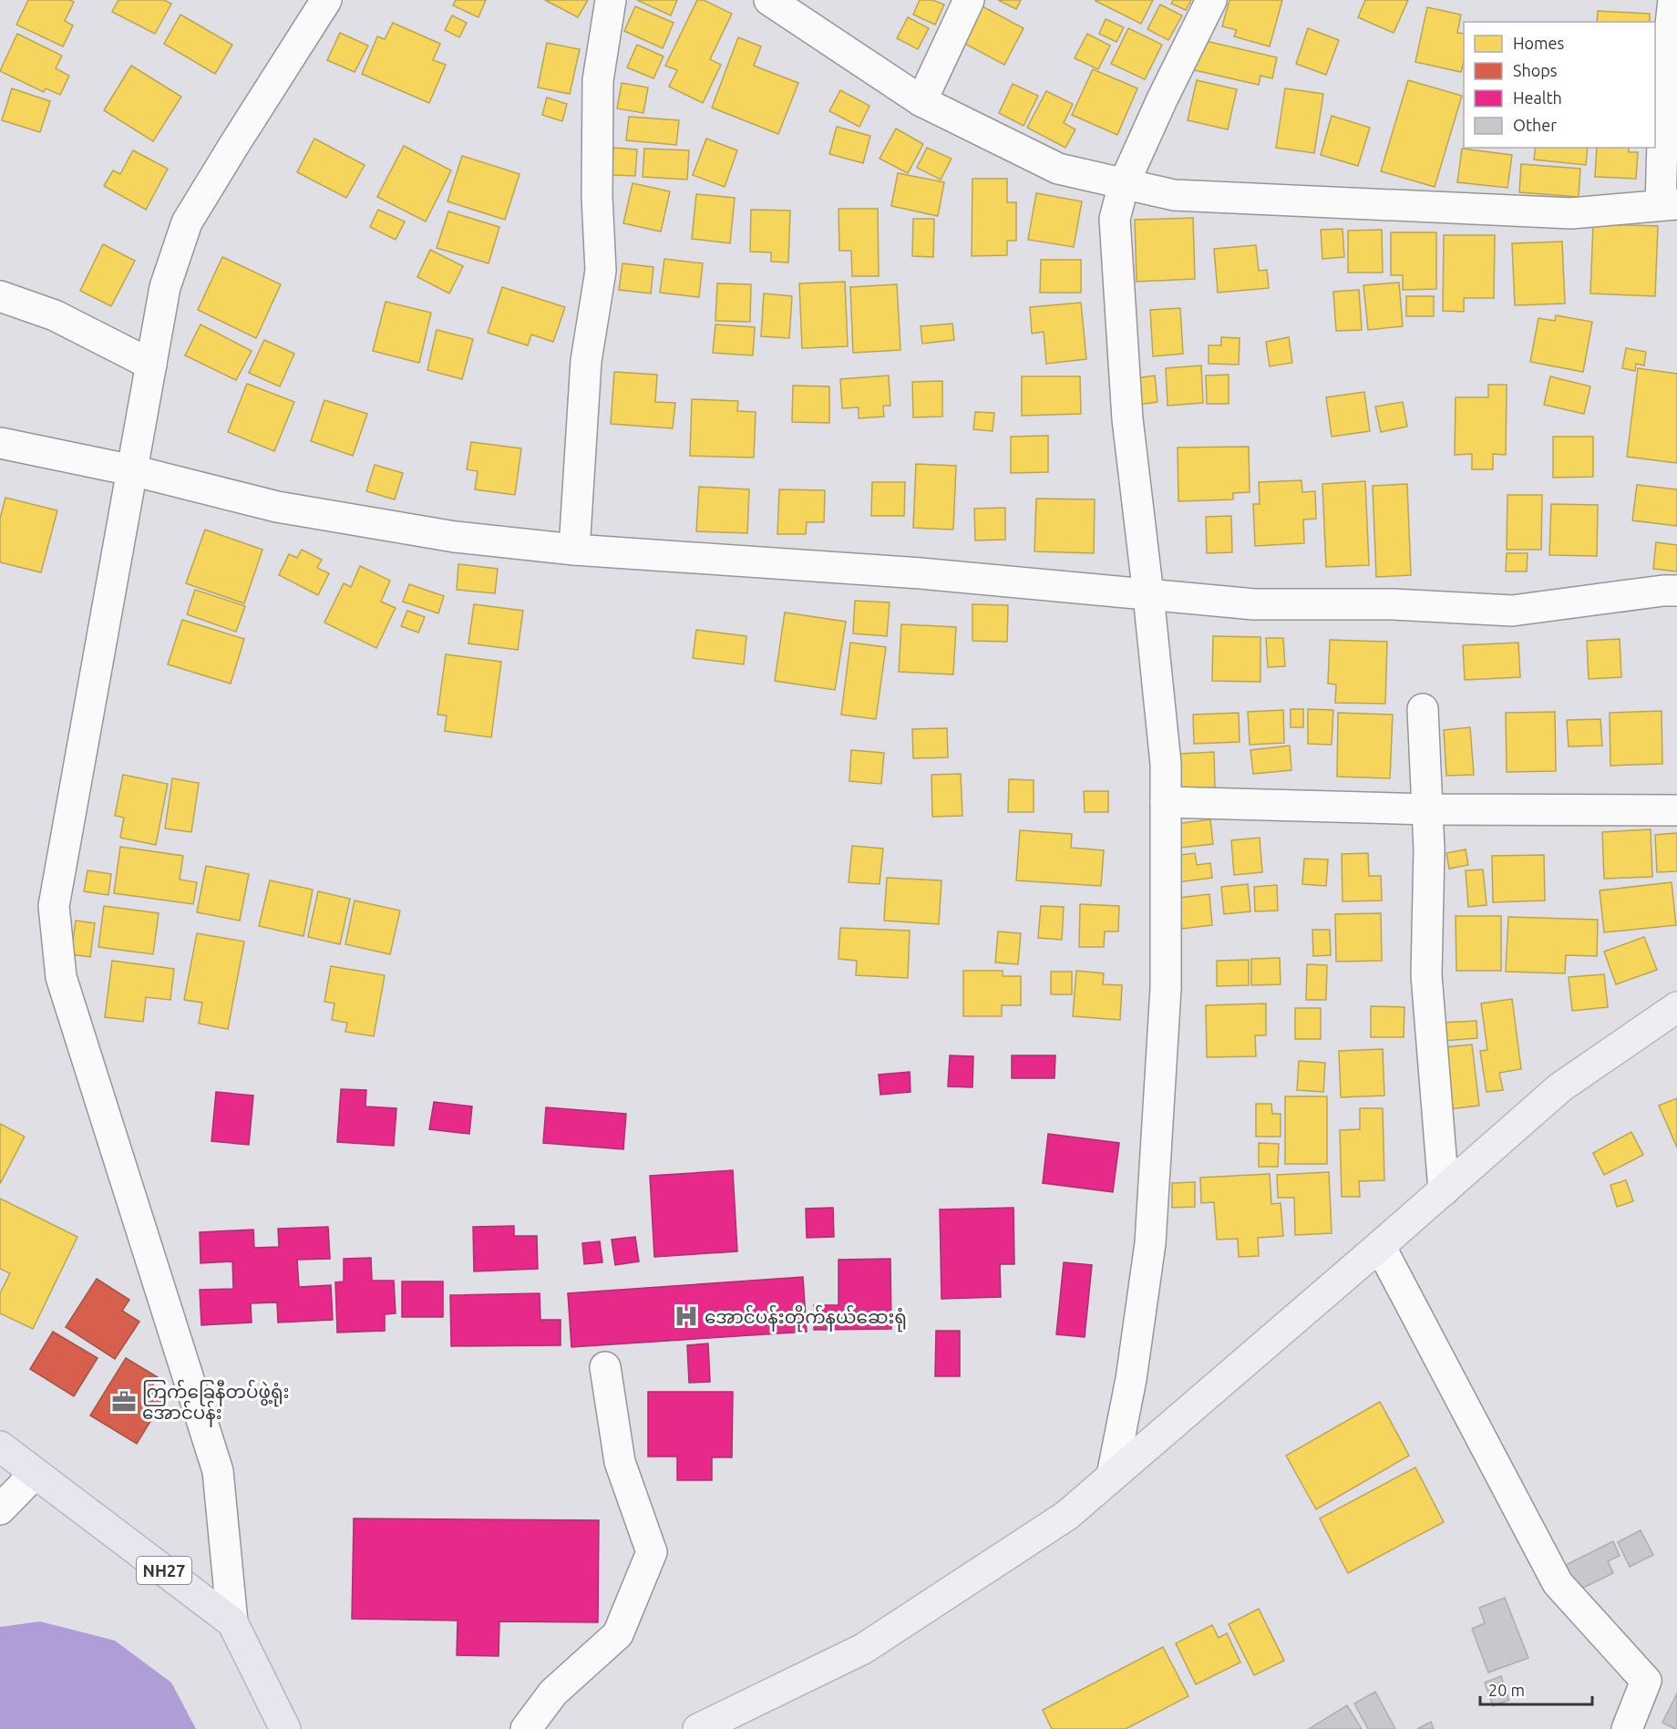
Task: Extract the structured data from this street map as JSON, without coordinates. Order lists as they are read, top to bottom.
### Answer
{
  "streets": {
    "highway": ["NH27"]
  },
  "places": {
    "hospital": ["အောင်ပန်းတိုက်နယ်ဆေးရုံ"],
    "office": ["ကြက်ခြေနီတပ်ဖွဲ့ရုံး အောင်ပန်း"]
  },
  "legend": [
    "Homes",
    "Shops",
    "Health",
    "Other"
  ],
  "scale_bar": "20 m"
}
